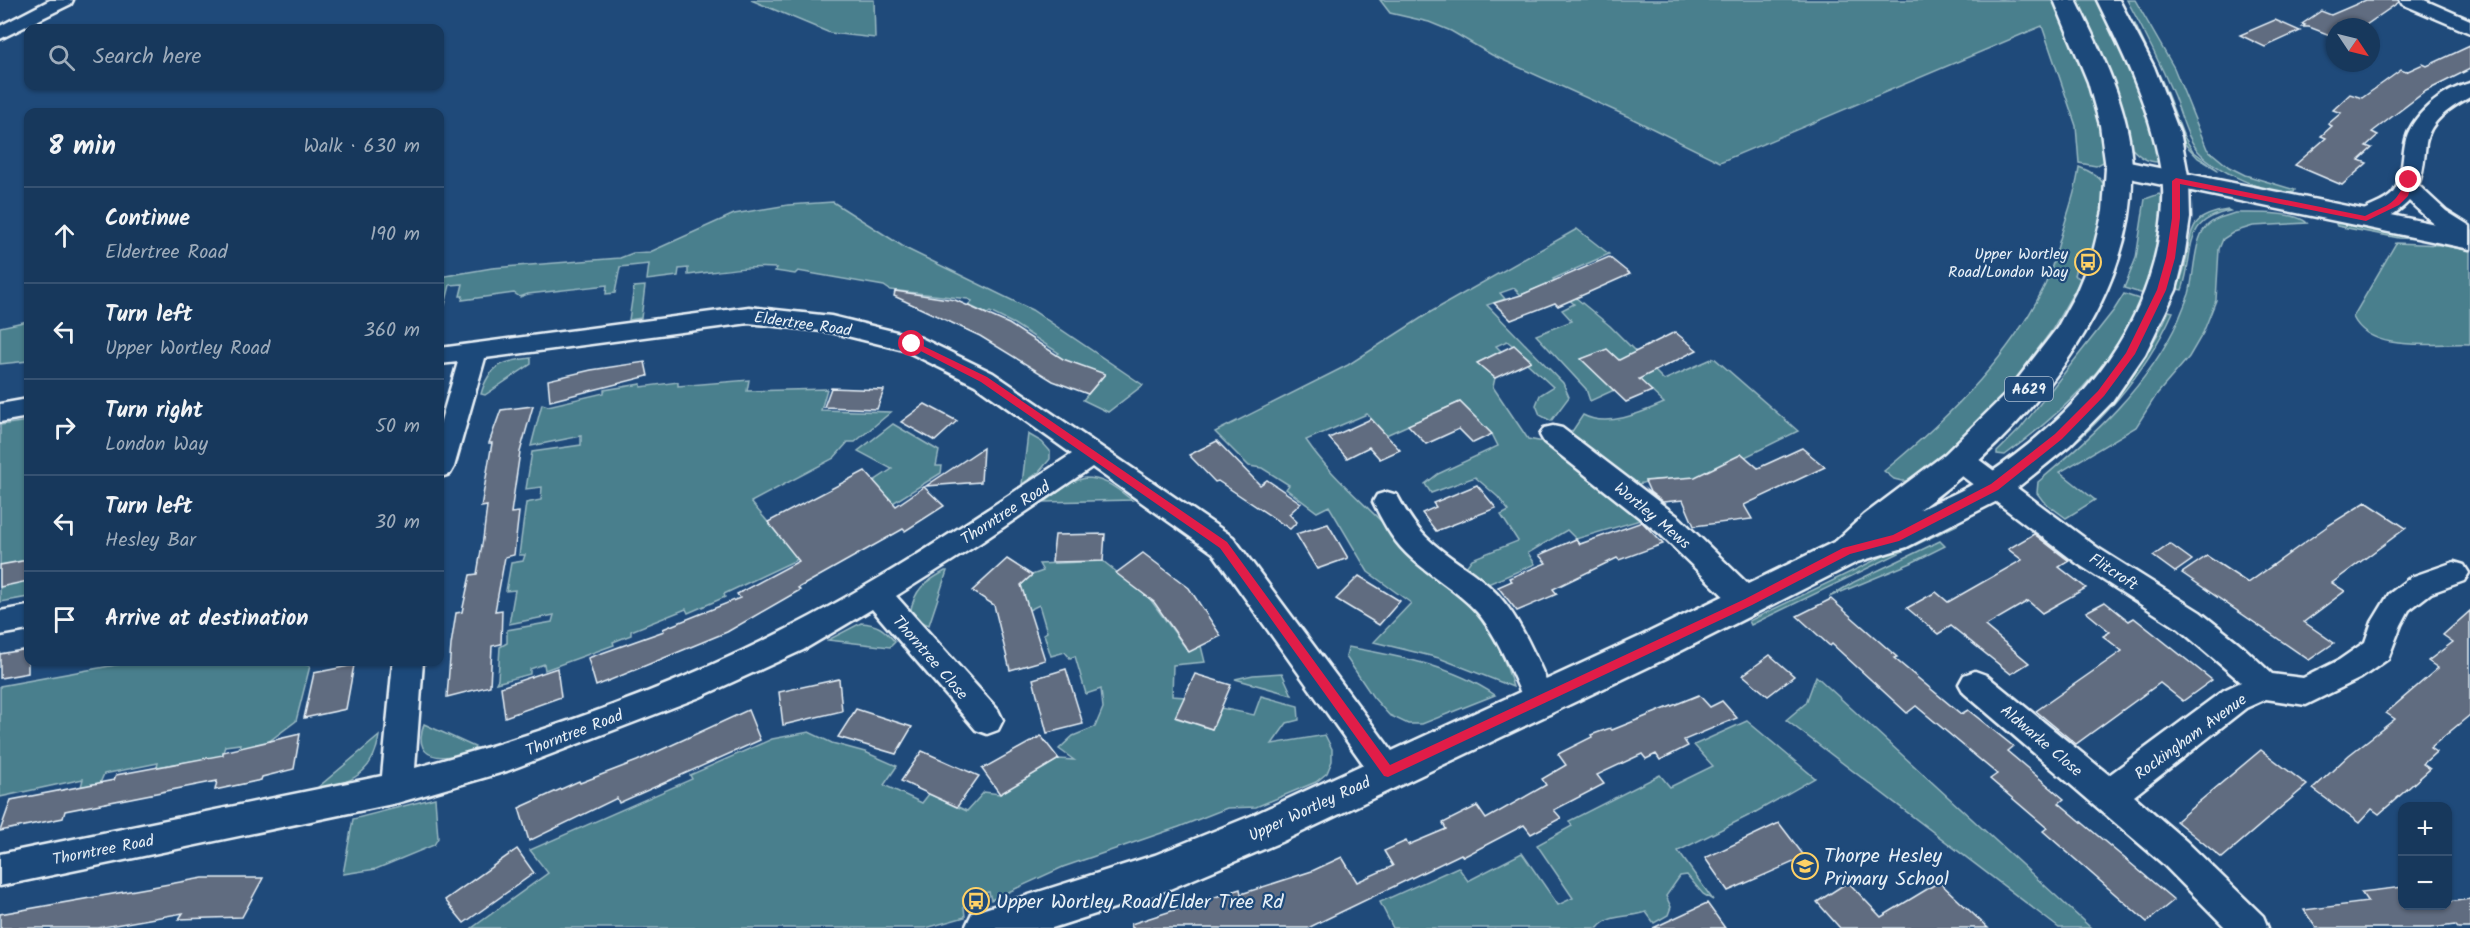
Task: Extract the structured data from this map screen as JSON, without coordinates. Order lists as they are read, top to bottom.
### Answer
{
  "streets": {
    "main road": ["A629", "Upper Wortley Road"],
    "street": [
      "Eldertree Road",
      "Thorntree Road",
      "Wortley Mews",
      "Flitcroft",
      "Thorntree Close",
      "Rockingham Avenue",
      "Aldwarke Close"
    ]
  },
  "crossings": [
    ["Eldertree Road", "Thorntree Road"],
    ["Eldertree Road", "Upper Wortley Road"],
    ["Thorntree Road", "Thorntree Close"],
    ["Wortley Mews", "Upper Wortley Road"],
    ["Flitcroft", "Rockingham Avenue"],
    ["Flitcroft", "Upper Wortley Road"],
    ["Rockingham Avenue", "Aldwarke Close"]
  ],
  "places": {
    "bus stop": ["Upper Wortley Road/London Way", "Upper Wortley Road/Elder Tree Rd"],
    "school or university": ["Thorpe Hesley Primary School"]
  },
  "north": "bottom right",
  "page": {
    "search": "Search here",
    "heading": ["8 min", "Walk · 630 m"],
    "list": [
      ["Continue", "Eldertree Road", "190 m"],
      ["Turn left", "Upper Wortley Road", "360 m"],
      ["Turn right", "London Way", "50 m"],
      ["Turn left", "Hesley Bar", "30 m"],
      "Arrive at destination"
    ],
    "map_buttons": ["+", "−"]
  }
}
